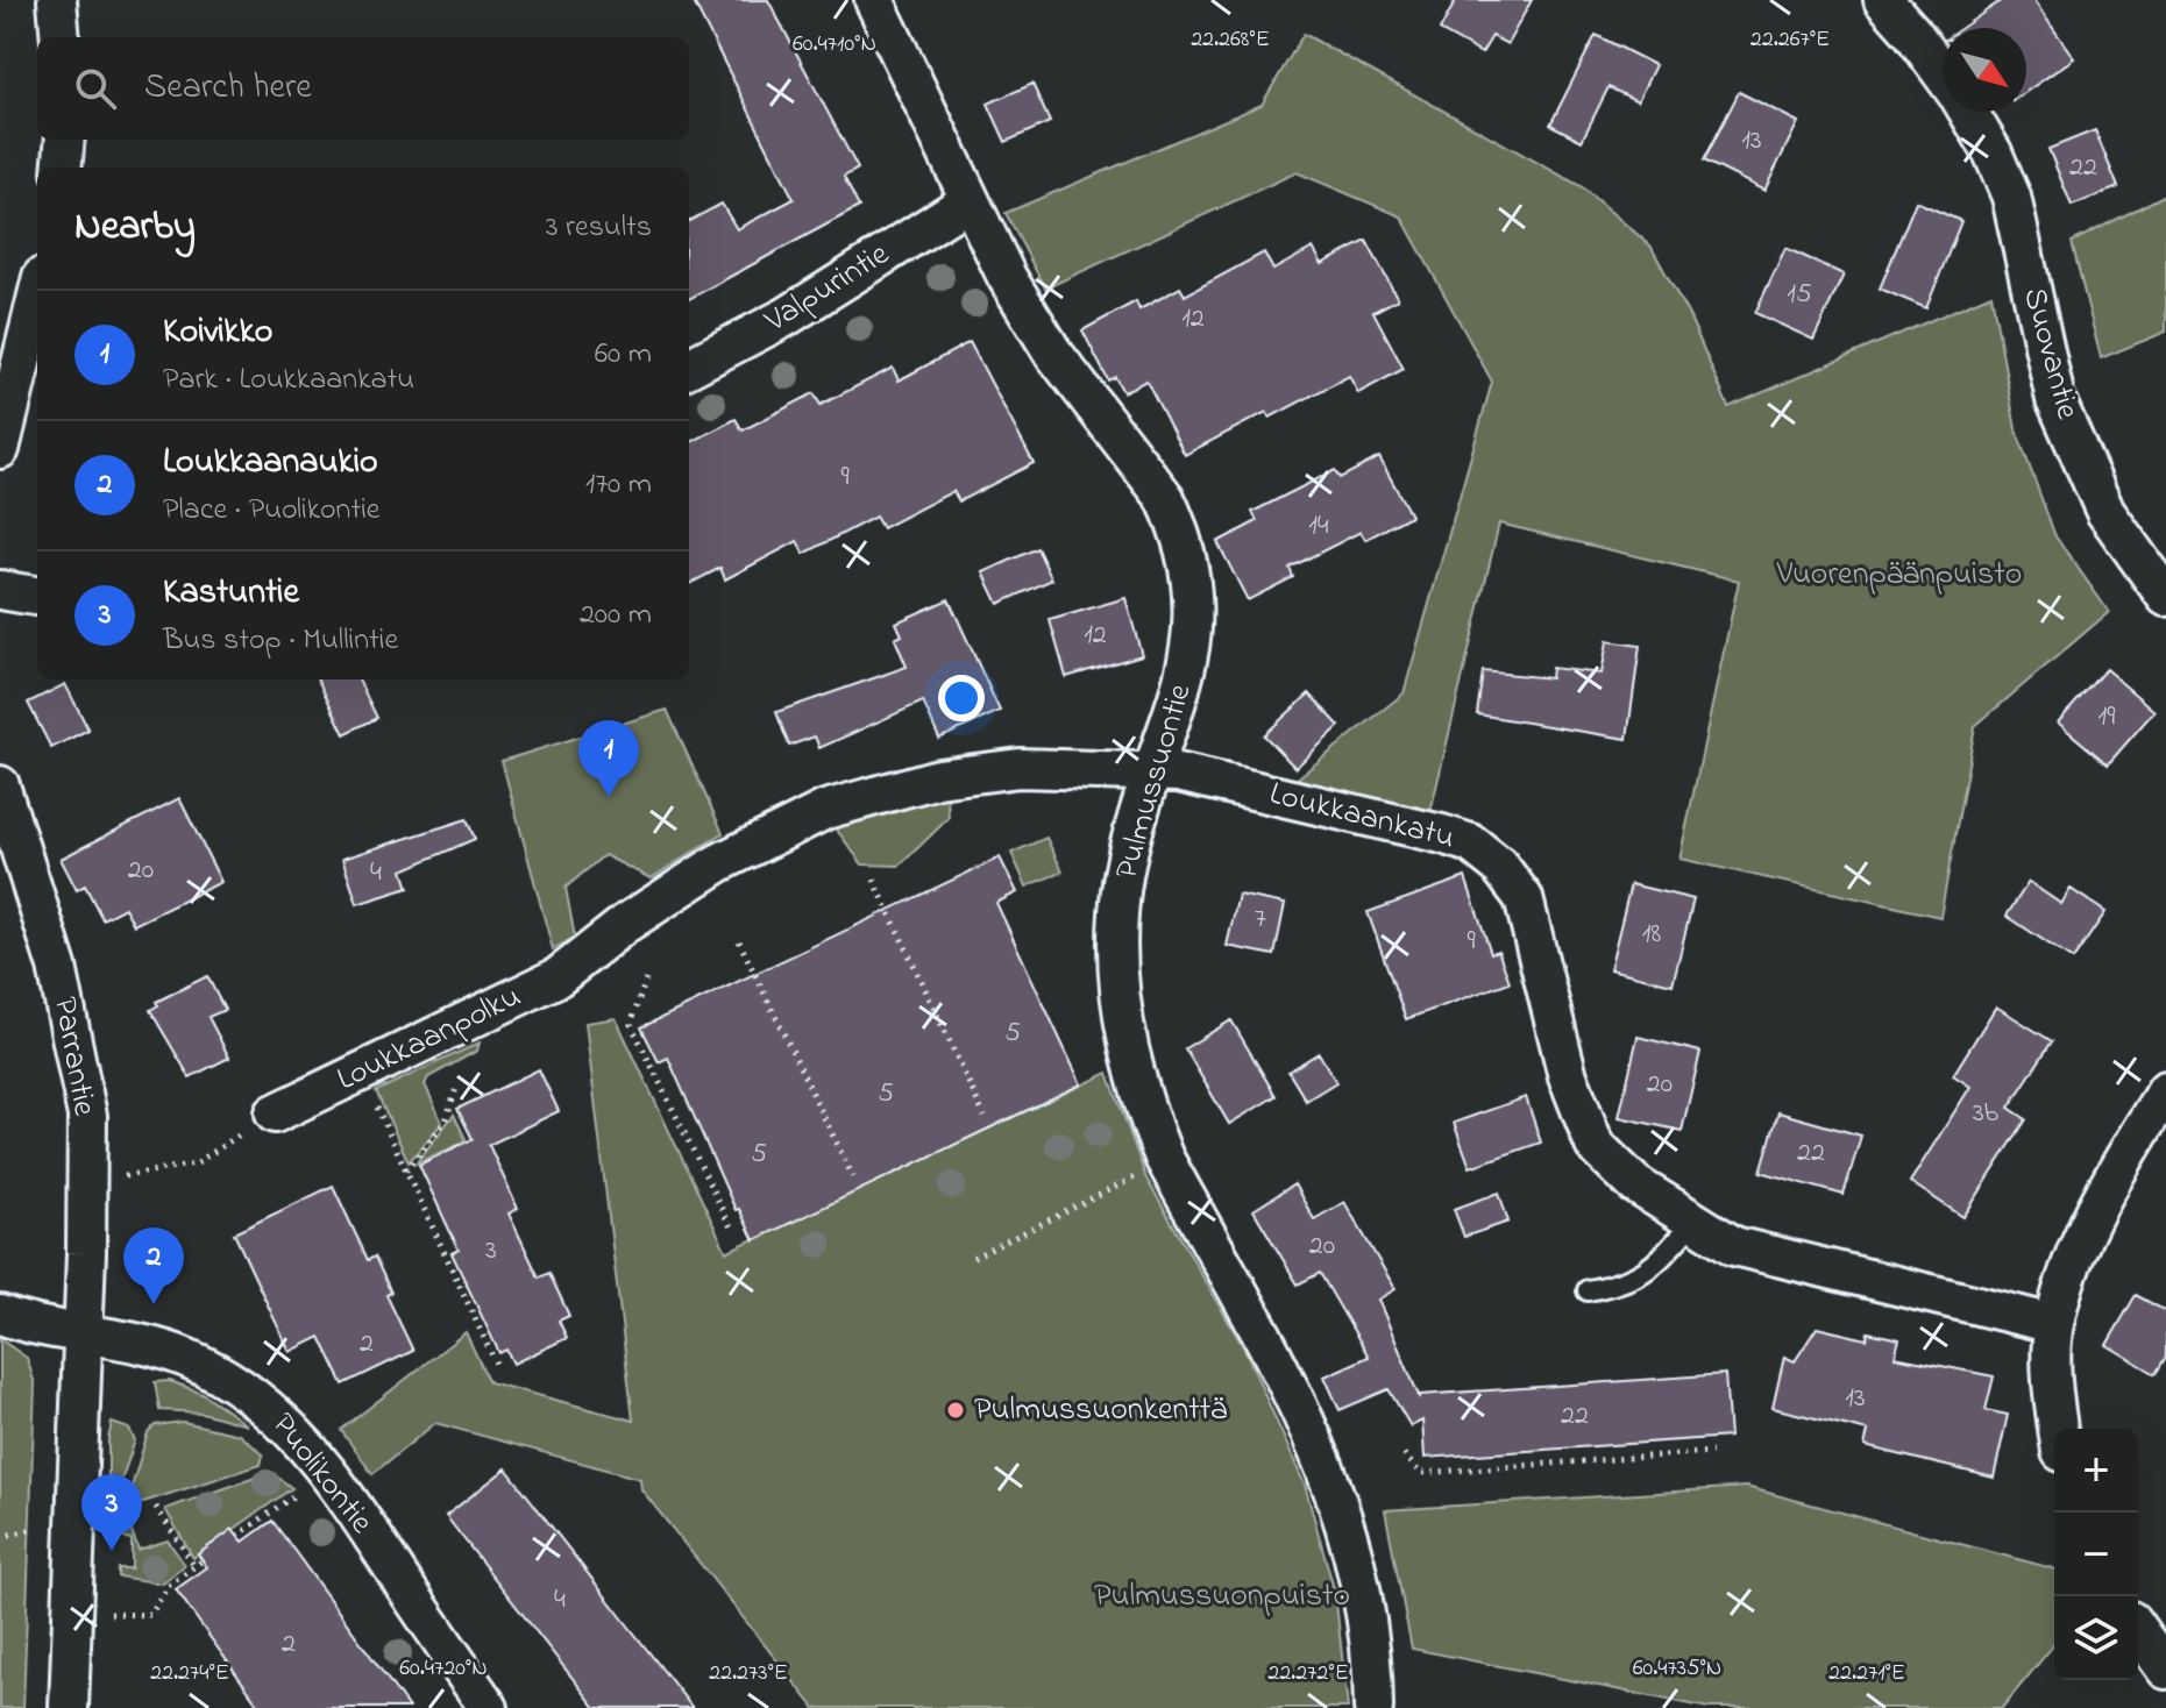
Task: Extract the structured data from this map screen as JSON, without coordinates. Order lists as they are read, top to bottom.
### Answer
{
  "streets": {
    "street": [
      "Valpurintie",
      "Suovantie",
      "Pulmussuontie",
      "Loukkaankatu",
      "Loukkaanpolku",
      "Parrantie",
      "Puolikontie"
    ]
  },
  "crossings": [
    ["Valpurintie", "Pulmussuontie"],
    ["Pulmussuontie", "Loukkaankatu"],
    ["Loukkaankatu", "Loukkaanpolku"],
    ["Parrantie", "Puolikontie"]
  ],
  "parks": ["Vuorenpäänpuisto", "Pulmussuonpuisto"],
  "places": ["Pulmussuonkenttä"],
  "house_numbers": [
    "13",
    "22",
    "15",
    "12",
    "9",
    "14",
    "12",
    "19",
    "20",
    "4",
    "7",
    "18",
    "9",
    "5",
    "20",
    "5",
    "3b",
    "22",
    "5",
    "20",
    "3",
    "2",
    "13",
    "22",
    "4",
    "2"
  ],
  "north": "bottom right",
  "page": {
    "search": "Search here",
    "heading": ["Nearby", "3 results"],
    "list": [
      {
        "mark": "1",
        "name": "Koivikko",
        "note": "Park · Loukkaankatu",
        "value": "60 m"
      },
      {
        "mark": "2",
        "name": "Loukkaanaukio",
        "note": "Place · Puolikontie",
        "value": "170 m"
      },
      {
        "mark": "3",
        "name": "Kastuntie",
        "note": "Bus stop · Mullintie",
        "value": "200 m"
      }
    ],
    "pins": ["1", "2", "3"],
    "map_buttons": ["+", "−"]
  },
  "coordinates": [
    "22.268°E",
    "22.267°E",
    "60.4710°N",
    "60.4720°N",
    "60.4735°N",
    "22.274°E",
    "22.273°E",
    "22.272°E",
    "22.271°E"
  ]
}
